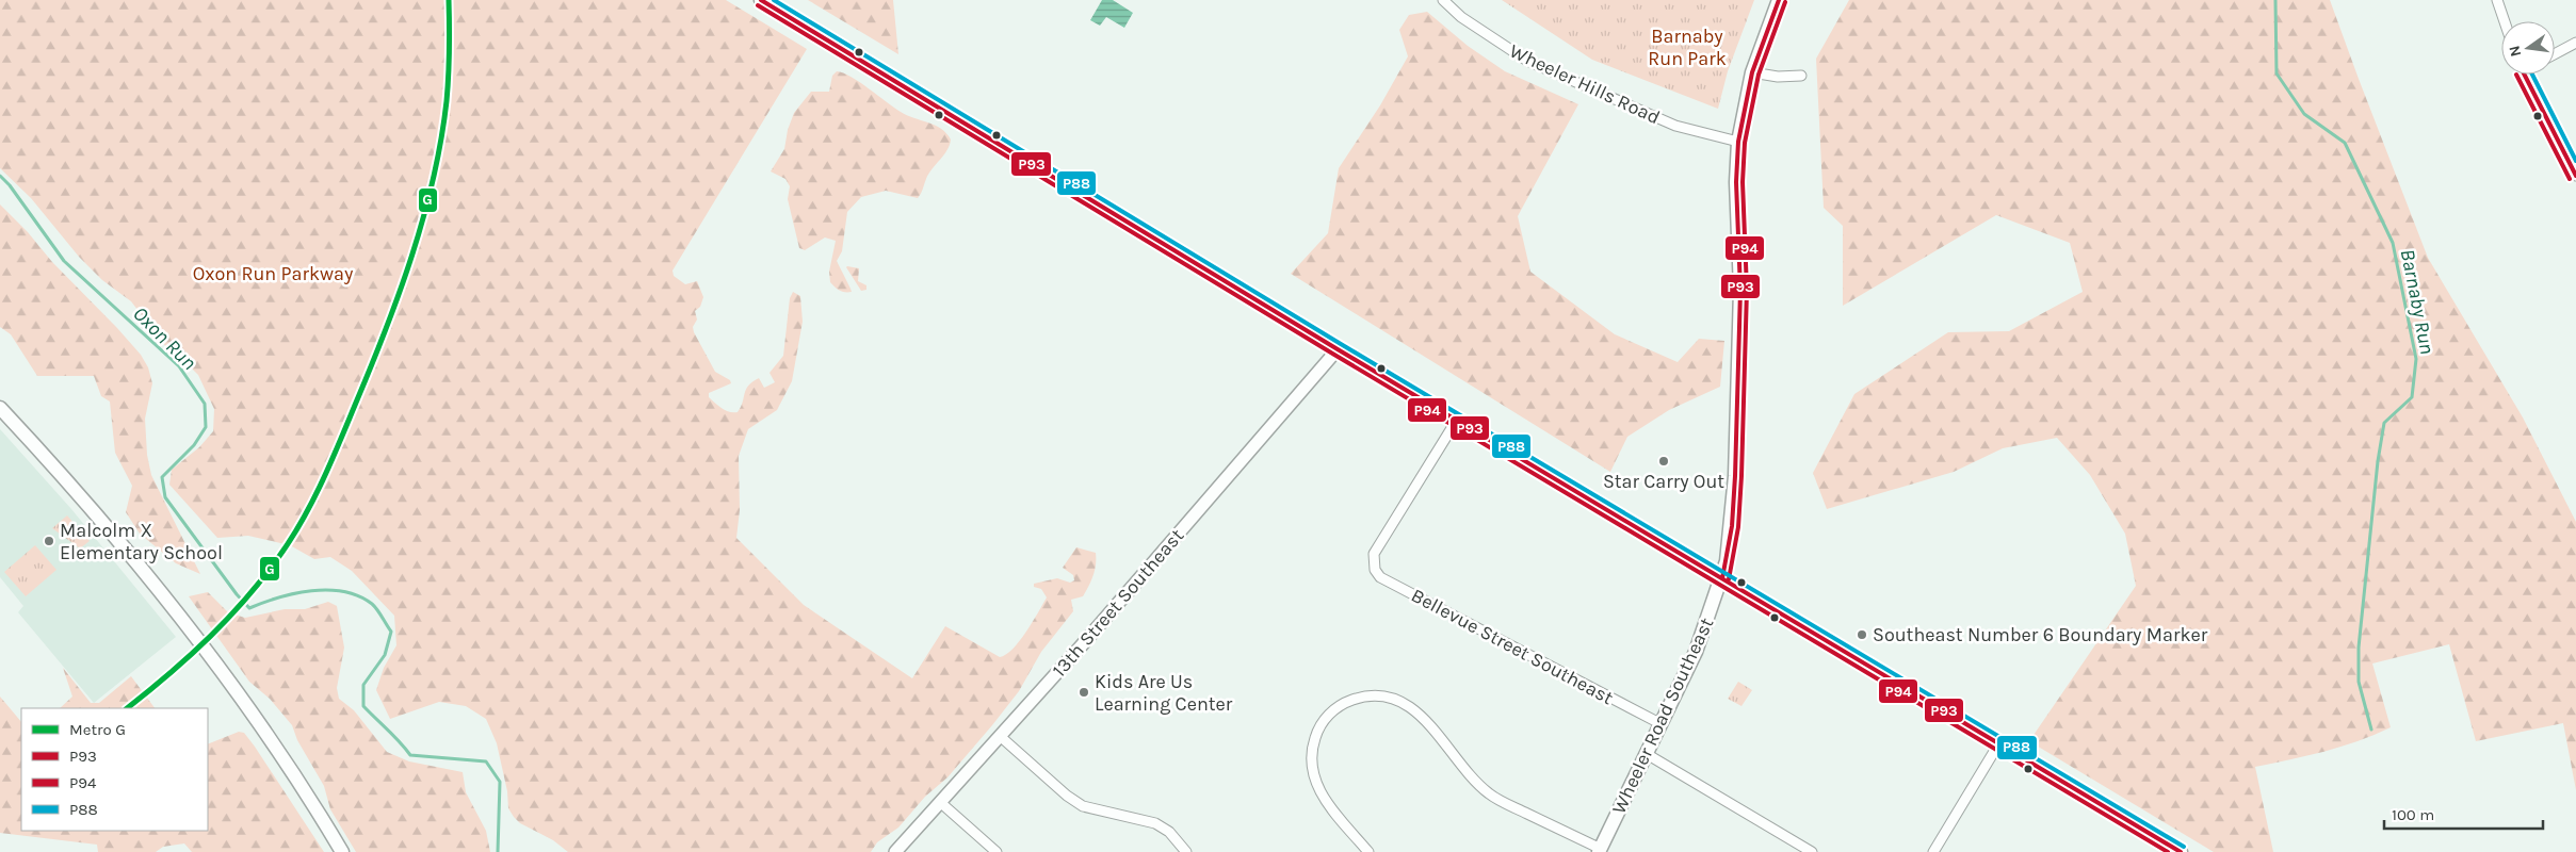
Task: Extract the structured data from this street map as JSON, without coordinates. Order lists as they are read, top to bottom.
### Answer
{
  "streets": {
    "main road": ["Wheeler Road Southeast"],
    "street": ["Wheeler Hills Road", "13th Street Southeast", "Bellevue Street Southeast"]
  },
  "crossings": [
    ["Wheeler Hills Road", "Wheeler Road Southeast"],
    ["Bellevue Street Southeast", "Wheeler Road Southeast"]
  ],
  "water": ["Barnaby Run", "Oxon Run"],
  "parks": ["Barnaby Run Park", "Oxon Run Parkway"],
  "places": [
    "Star Carry Out",
    "Malcolm X Elementary School",
    "Southeast Number 6 Boundary Marker",
    "Kids Are Us Learning Center"
  ],
  "lines": [
    "metro line G",
    "transit line P93",
    "transit line P88",
    "transit line P94"
  ],
  "legend": [
    "Metro G",
    "P93",
    "P94",
    "P88"
  ],
  "scale_bar": "100 m",
  "north": "left"
}
